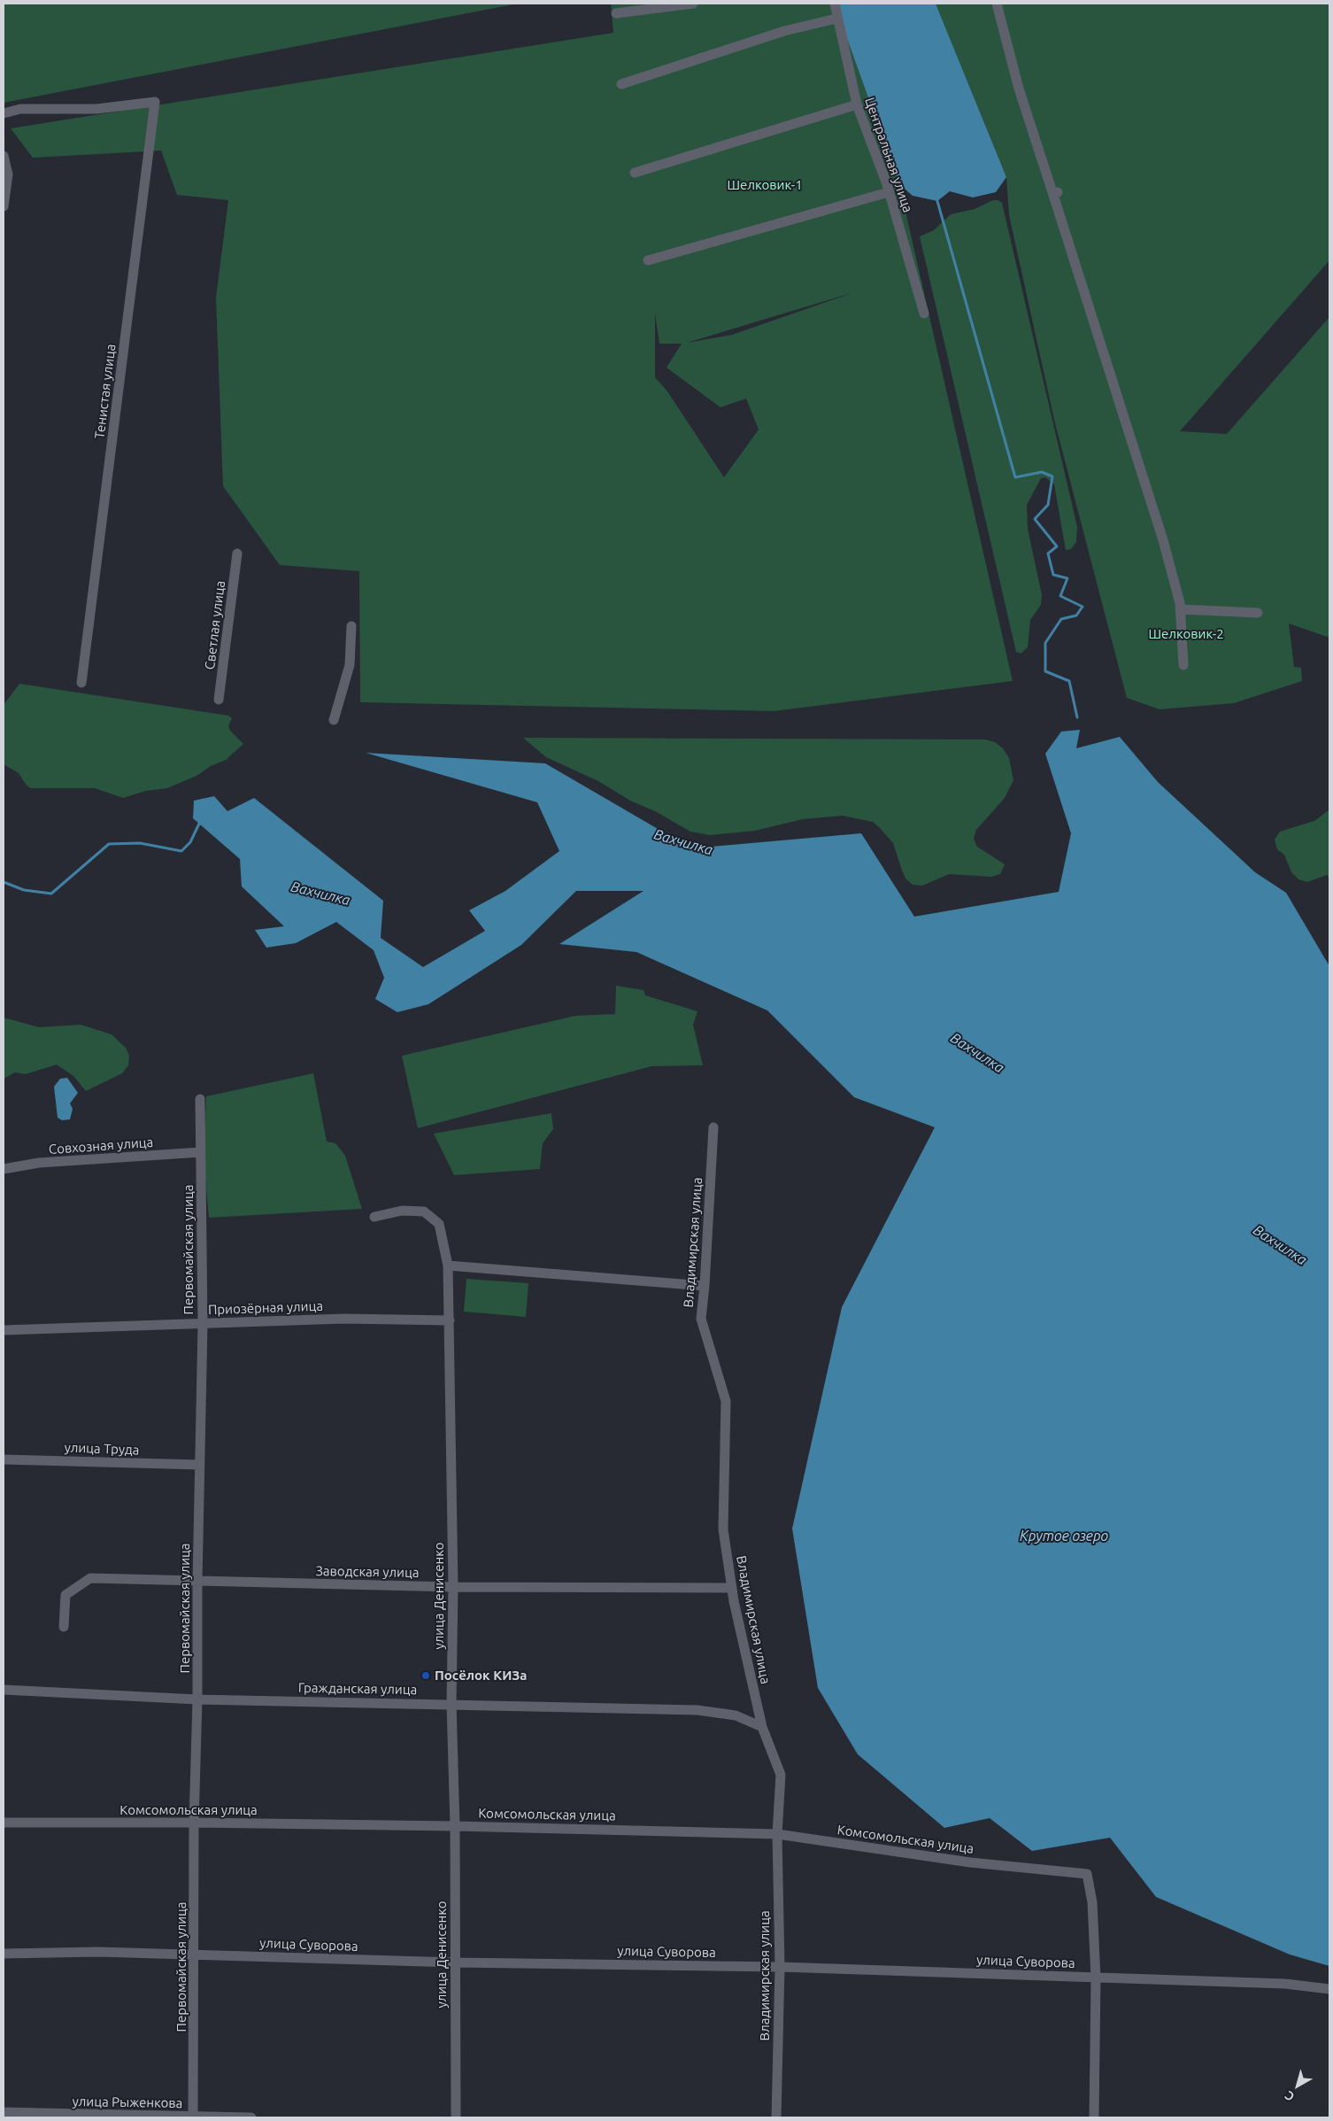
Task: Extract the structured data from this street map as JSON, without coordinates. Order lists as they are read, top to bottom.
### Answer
{
  "streets": {
    "street": [
      "Центральная улица",
      "Тенистая улица",
      "Светлая улица",
      "Совхозная улица",
      "Владимирская улица",
      "Первомайская улица",
      "Приозёрная улица",
      "улица Труда",
      "Заводская улица",
      "улица Денисенко",
      "Гражданская улица",
      "Комсомольская улица",
      "улица Суворова",
      "улица Рыженкова"
    ]
  },
  "crossings": [
    ["Совхозная улица", "Первомайская улица"],
    ["Владимирская улица", "Заводская улица"],
    ["Владимирская улица", "Гражданская улица"],
    ["Владимирская улица", "Комсомольская улица"],
    ["Владимирская улица", "улица Суворова"],
    ["Первомайская улица", "Приозёрная улица"],
    ["Первомайская улица", "улица Труда"],
    ["Первомайская улица", "Заводская улица"],
    ["Первомайская улица", "Гражданская улица"],
    ["Первомайская улица", "Комсомольская улица"],
    ["Первомайская улица", "улица Суворова"],
    ["Первомайская улица", "улица Рыженкова"],
    ["Приозёрная улица", "улица Денисенко"],
    ["Заводская улица", "улица Денисенко"],
    ["улица Денисенко", "Гражданская улица"],
    ["улица Денисенко", "Комсомольская улица"],
    ["улица Денисенко", "улица Суворова"],
    ["Комсомольская улица", "улица Суворова"]
  ],
  "water": ["Вахчилка", "Крутое озеро"],
  "parks": ["Шелковик-1", "Шелковик-2"],
  "places": ["Посёлок КИЗа"],
  "north": "bottom left"
}
